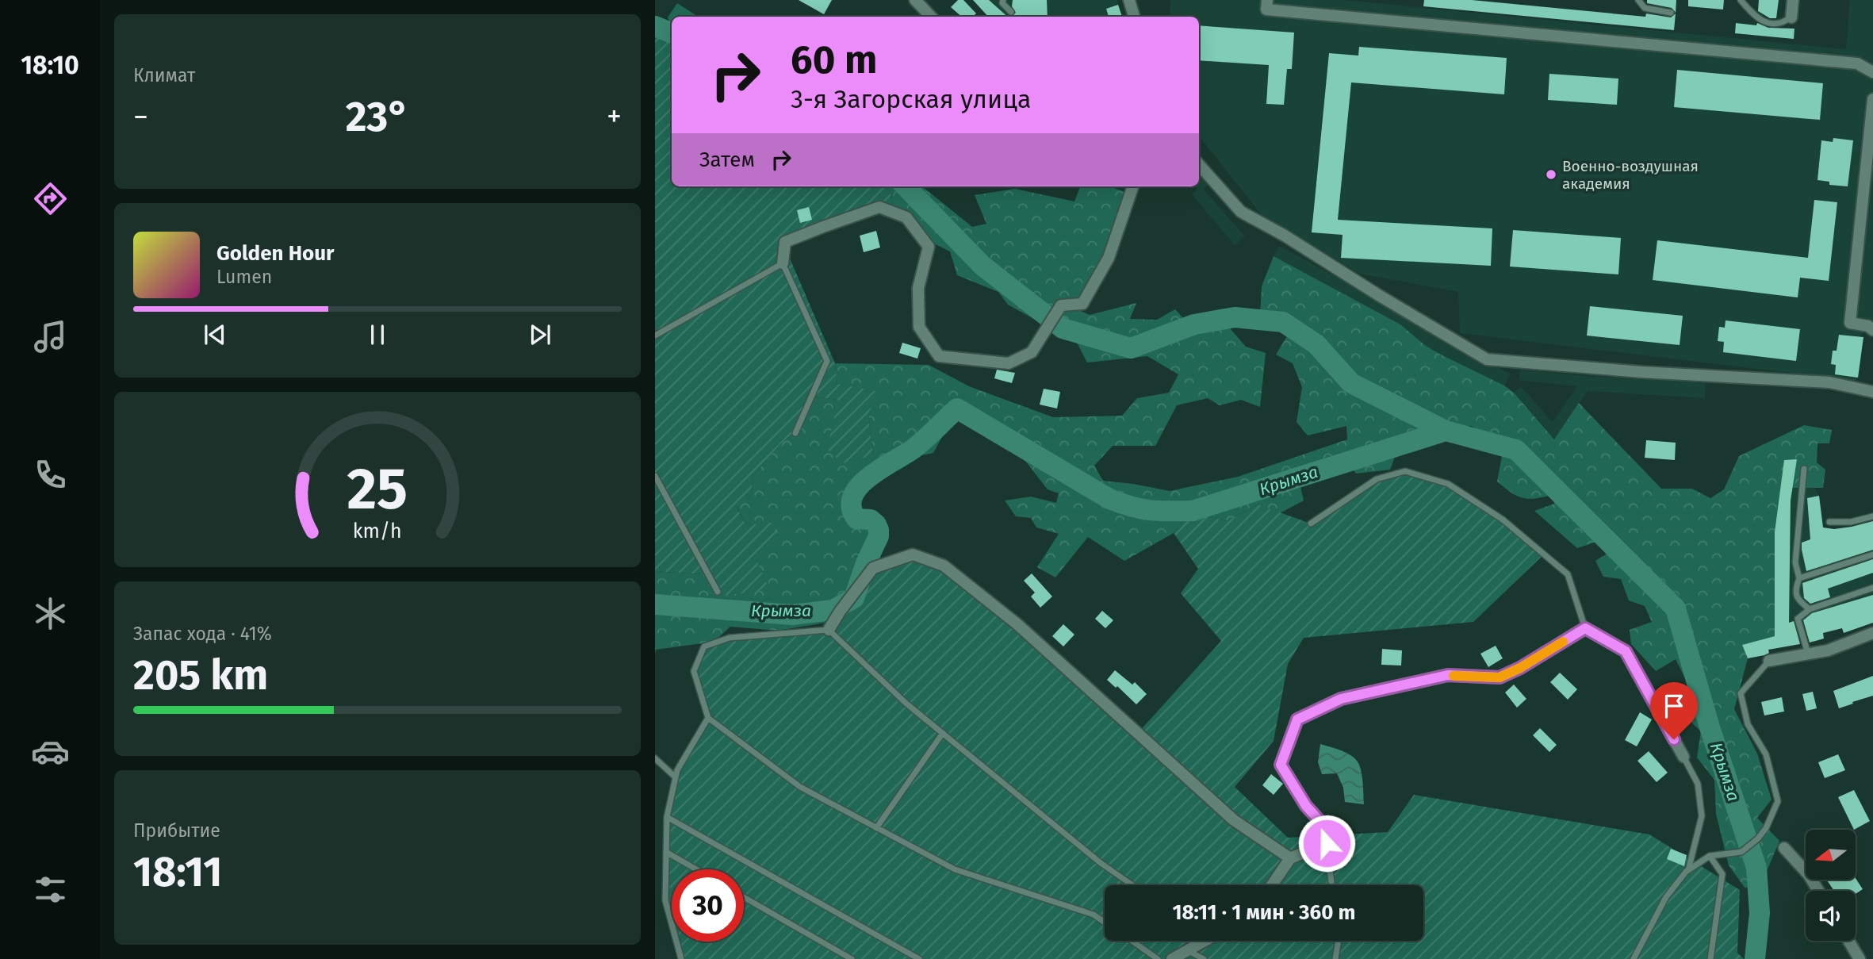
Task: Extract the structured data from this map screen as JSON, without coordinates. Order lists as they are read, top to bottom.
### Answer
{
  "water": ["Крымза"],
  "places": ["Военно-воздушная академия"],
  "north": "left",
  "page": {
    "tabs": "18:10",
    "tile": [
      "Климат",
      ["Запас хода · 41%", "205 km"],
      ["Прибытие", "18:11"]
    ],
    "turn": ["60 m", "3-я Загорская улица"],
    "heat": ["−", "23°", "+"],
    "then": "Затем",
    "song": ["Golden Hour", "Lumen"],
    "limit": "30",
    "trip": "18:11 · 1 мин · 360 m",
    "gauge": ["25", "km/h"]
  }
}
